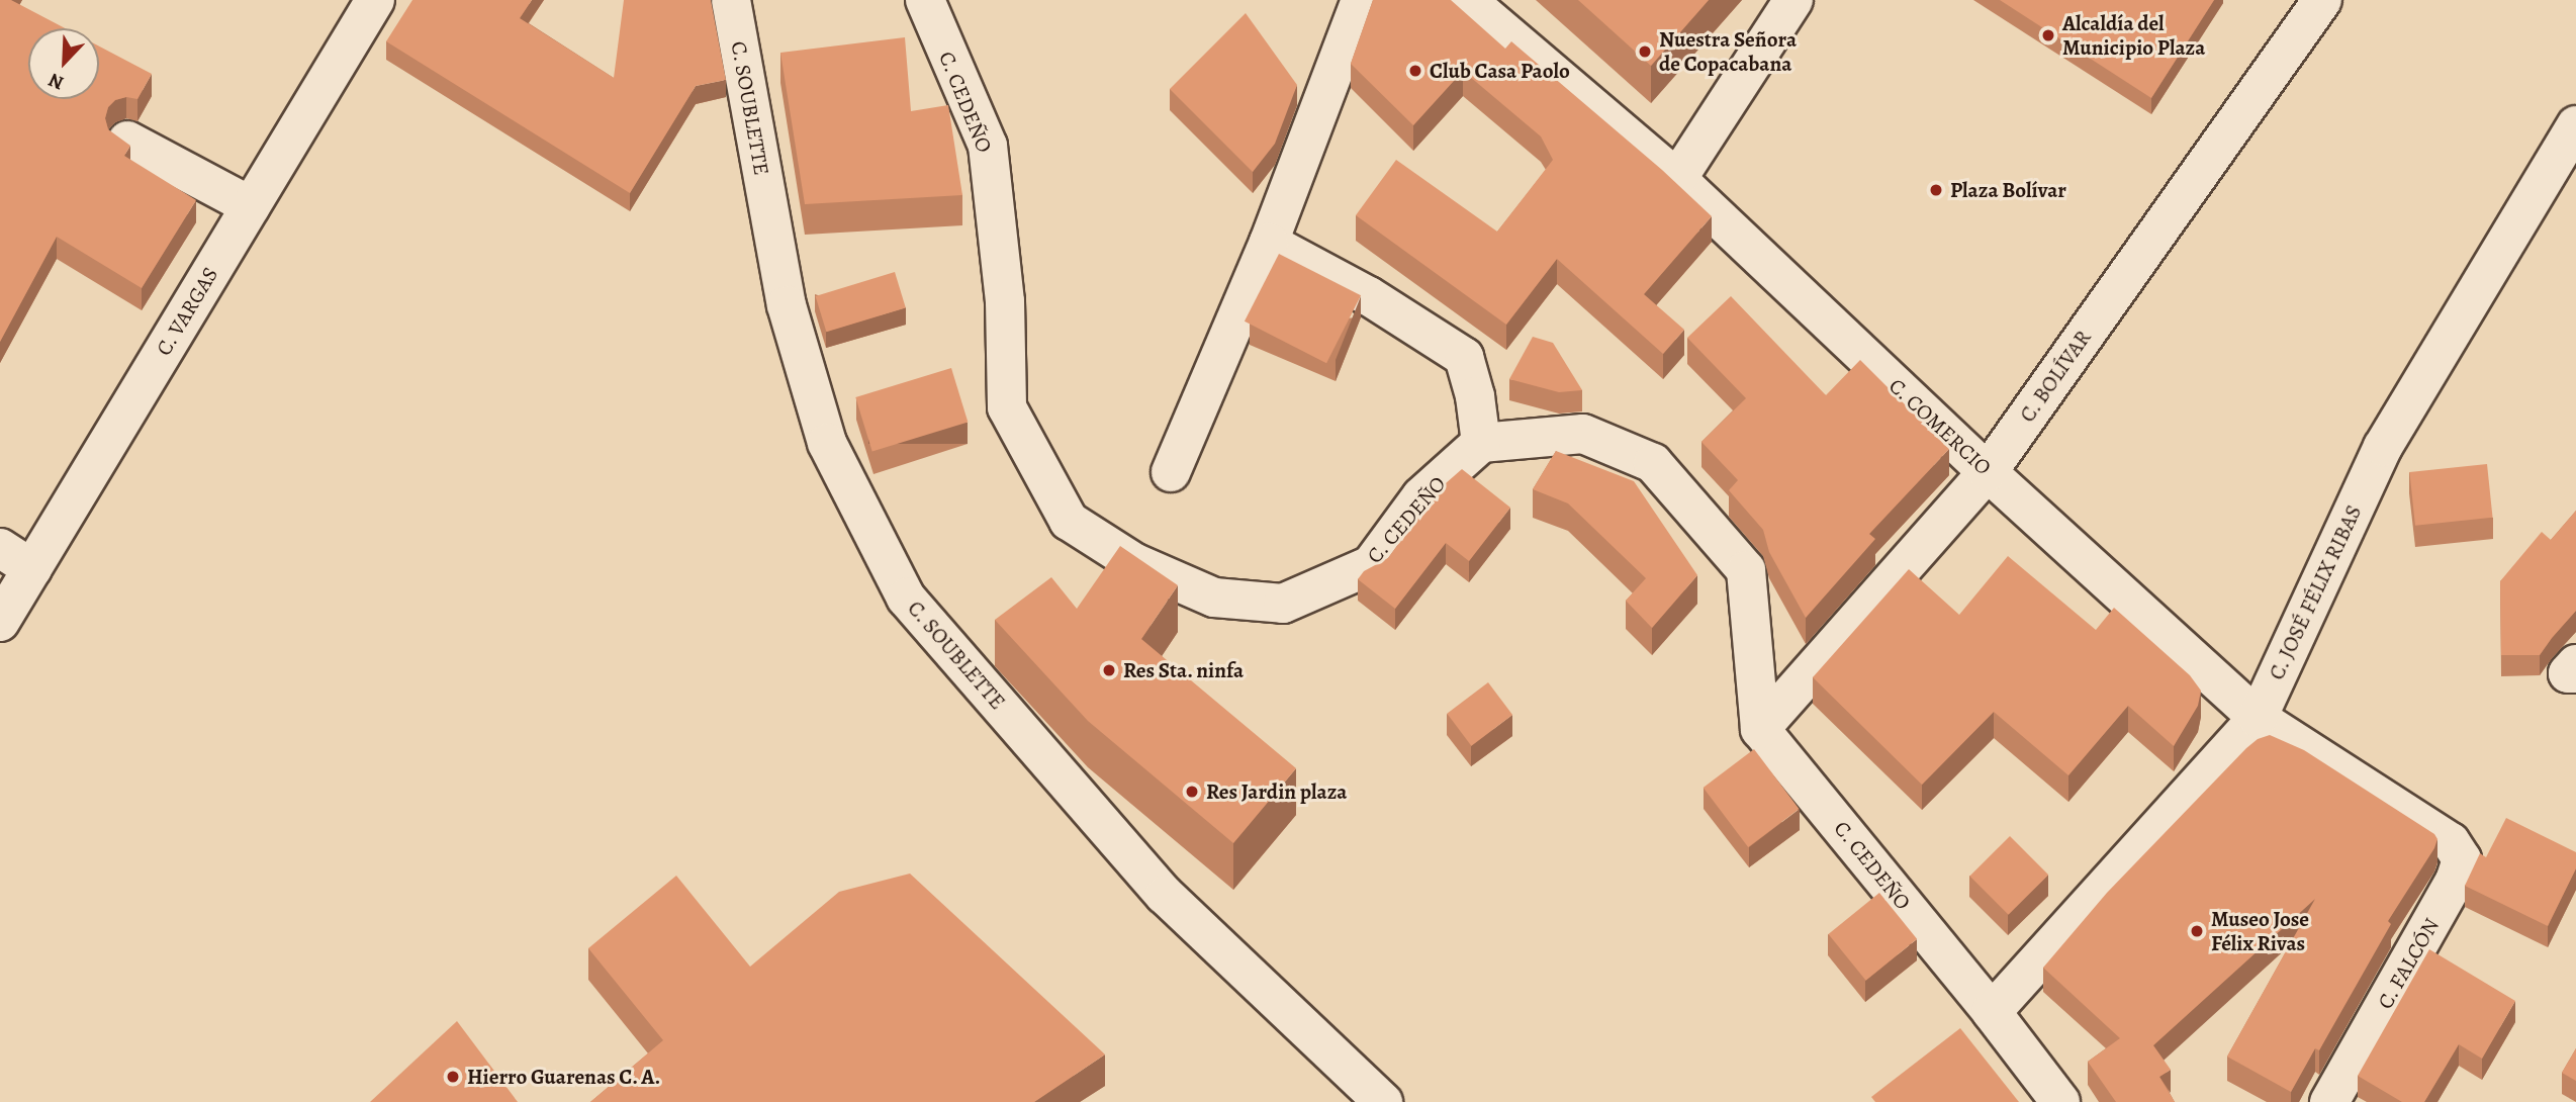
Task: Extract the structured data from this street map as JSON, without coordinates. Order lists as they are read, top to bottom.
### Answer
{
  "streets": {
    "street": [
      "C. CEDEÑO",
      "C. SOUBLETTE",
      "C. VARGAS",
      "C. BOLÍVAR",
      "C. COMERCIO",
      "C. JOSÉ FÉLIX RIBAS",
      "C. FALCÓN"
    ]
  },
  "crossings": [
    ["C. CEDEÑO", "C. BOLÍVAR"],
    ["C. CEDEÑO", "C. JOSÉ FÉLIX RIBAS"],
    ["C. BOLÍVAR", "C. COMERCIO"],
    ["C. COMERCIO", "C. JOSÉ FÉLIX RIBAS"],
    ["C. COMERCIO", "C. FALCÓN"]
  ],
  "places": [
    "Alcaldía del Municipio Plaza",
    "Nuestra Señora de Copacabana",
    "Club Casa Paolo",
    "Plaza Bolívar",
    "Res Sta. ninfa",
    "Res Jardin plaza",
    "Museo Jose Félix Rivas",
    "Hierro Guarenas C. A."
  ],
  "north": "bottom left"
}
